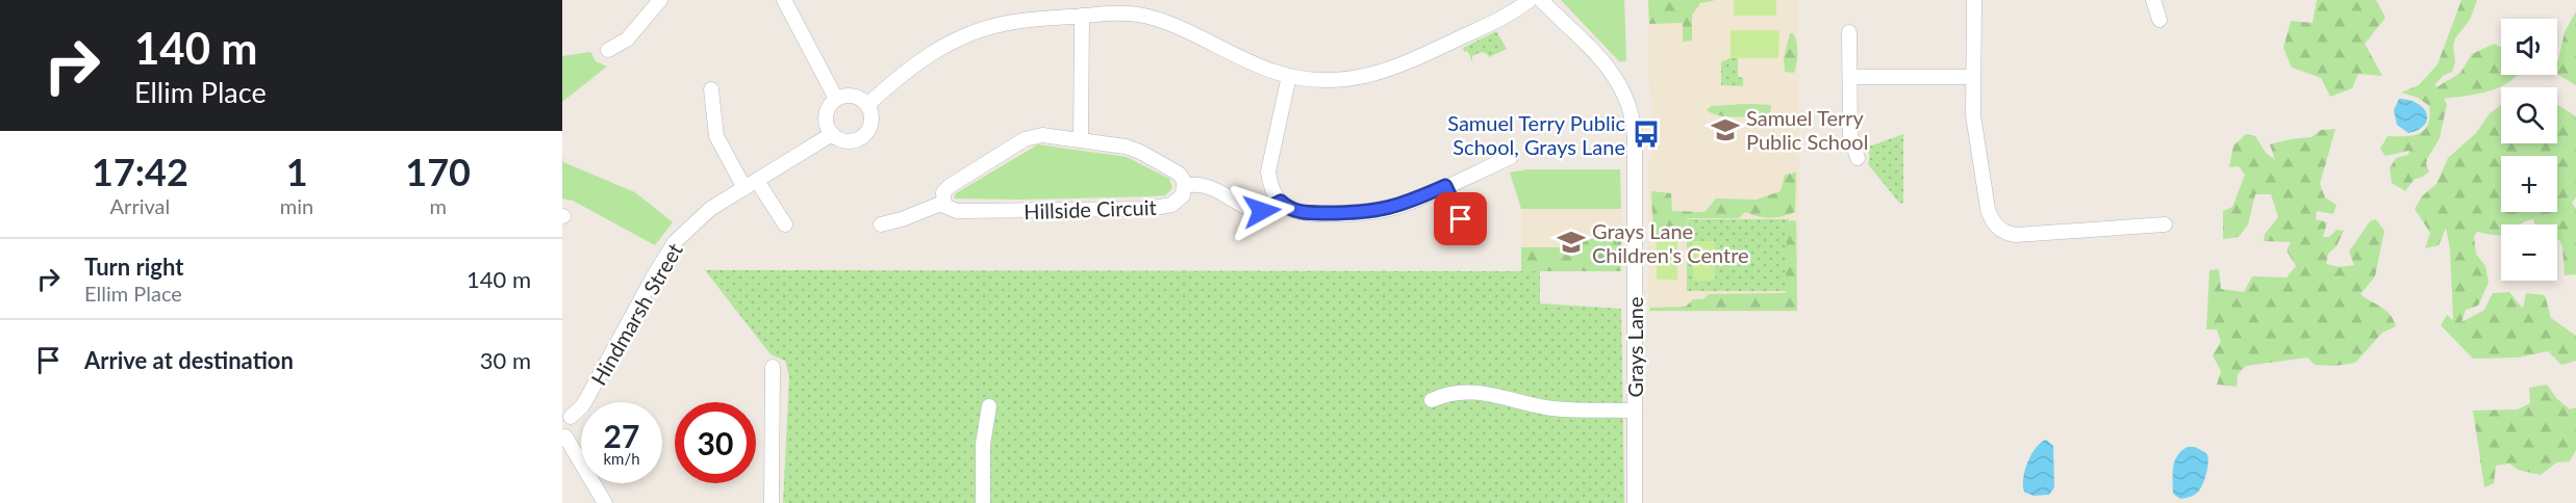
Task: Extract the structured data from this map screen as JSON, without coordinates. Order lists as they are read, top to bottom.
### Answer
{
  "streets": {
    "street": ["Hillside Circuit", "Hindmarsh Street", "Grays Lane"]
  },
  "places": {
    "school or university": ["Samuel Terry Public School", "Grays Lane Children's Centre"],
    "bus stop": ["Samuel Terry Public School, Grays Lane"]
  },
  "page": {
    "turn": ["140 m", "Ellim Place"],
    "map_buttons": ["+", "−"],
    "eta": [
      "17:42",
      "Arrival",
      "1",
      "min",
      "170",
      "m"
    ],
    "list": [
      {
        "name": "Turn right",
        "note": "Ellim Place",
        "value": "140 m"
      },
      {
        "name": "Arrive at destination",
        "value": "30 m"
      }
    ],
    "speed": "27 km/h",
    "limit": "30"
  }
}
